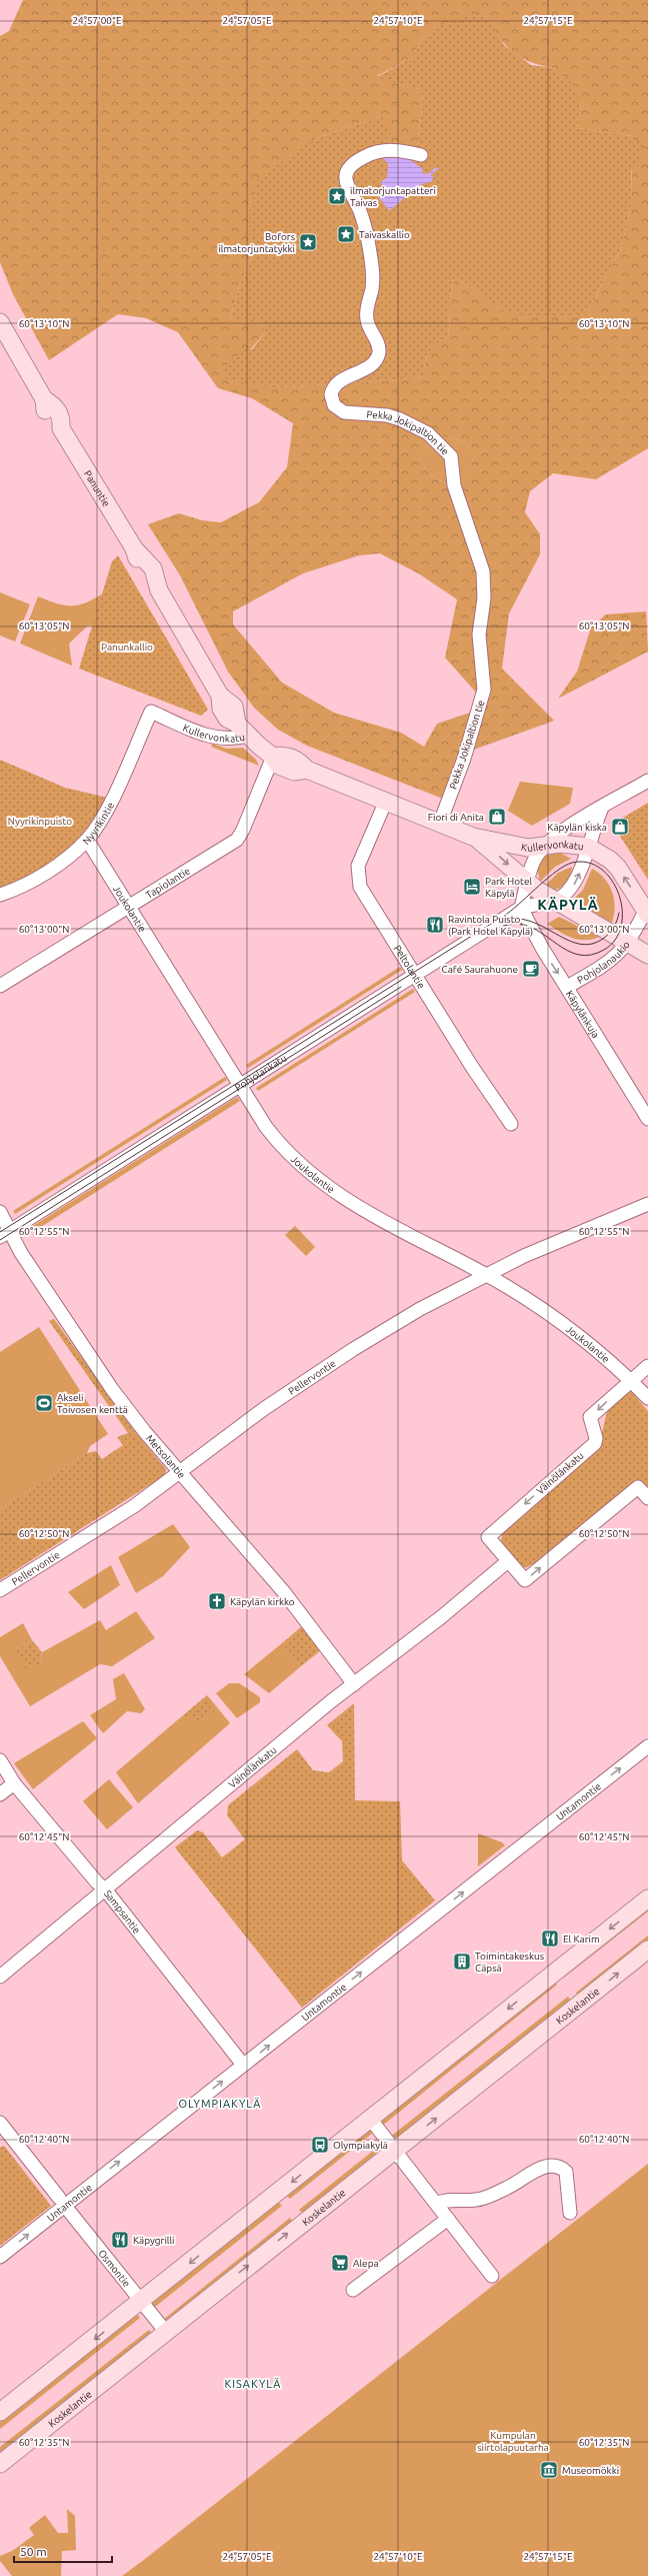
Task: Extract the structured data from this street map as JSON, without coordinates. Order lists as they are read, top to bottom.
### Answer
{
  "streets": {
    "main road": ["Panuntie", "Kullervonkatu", "Koskelantie"],
    "street": [
      "Pekka Jokipaltion tie",
      "Nyyrikintie",
      "Tapiolantie",
      "Joukolantie",
      "Pohjolanaukio",
      "Peltolantie",
      "Käpylänkuja",
      "Pohjolankatu",
      "Pellervontie",
      "Metsolantie",
      "Väinölänkatu",
      "Untamontie",
      "Sampsantie",
      "Osmontie"
    ]
  },
  "crossings": [
    ["Pekka Jokipaltion tie", "Kullervonkatu"],
    ["Panuntie", "Kullervonkatu"],
    ["Kullervonkatu", "Nyyrikintie"],
    ["Kullervonkatu", "Tapiolantie"],
    ["Kullervonkatu", "Pohjolanaukio"],
    ["Kullervonkatu", "Peltolantie"],
    ["Kullervonkatu", "Pohjolankatu"],
    ["Nyyrikintie", "Joukolantie"],
    ["Tapiolantie", "Joukolantie"],
    ["Joukolantie", "Pohjolankatu"],
    ["Joukolantie", "Pellervontie"],
    ["Joukolantie", "Väinölänkatu"],
    ["Pohjolanaukio", "Käpylänkuja"],
    ["Peltolantie", "Pohjolankatu"],
    ["Käpylänkuja", "Pohjolankatu"],
    ["Pohjolankatu", "Metsolantie"],
    ["Pellervontie", "Metsolantie"],
    ["Metsolantie", "Väinölänkatu"],
    ["Väinölänkatu", "Sampsantie"],
    ["Untamontie", "Sampsantie"],
    ["Untamontie", "Osmontie"],
    ["Koskelantie", "Osmontie"]
  ],
  "one_way": ["Käpylänkuja", "Untamontie"],
  "districts": ["KÄPYLÄ", "OLYMPIAKYLÄ", "KISAKYLÄ"],
  "parks": ["Panunkallio", "Nyyrikinpuisto", "Kumpulan siirtolapuutarha"],
  "places": {
    "place": ["ilmatorjuntapatteri Taivas", "Taivaskallio", "Bofors ilmatorjuntatykki"],
    "shop": ["Fiori di Anita", "Käpylän kiska"],
    "hotel": ["Park Hotel Käpylä"],
    "restaurant": ["Ravintola Puisto (Park Hotel Käpylä)", "El Karim", "Käpygrilli"],
    "cafe": ["Café Saurahuone"],
    "sports": ["Akseli Toivosen kenttä"],
    "church": ["Käpylän kirkko"],
    "building": ["Toimintakeskus Cäpsä"],
    "bus stop": ["Olympiakylä"],
    "supermarket": ["Alepa"],
    "museum": ["Museomökki"]
  },
  "scale_bar": "50 m",
  "coordinates": [
    "24°57'00\"E",
    "24°57'05\"E",
    "24°57'10\"E",
    "24°57'15\"E",
    "60°13'10\"N",
    "60°13'05\"N",
    "60°13'00\"N",
    "60°12'55\"N",
    "60°12'50\"N",
    "60°12'45\"N",
    "60°12'40\"N",
    "60°12'35\"N"
  ]
}
